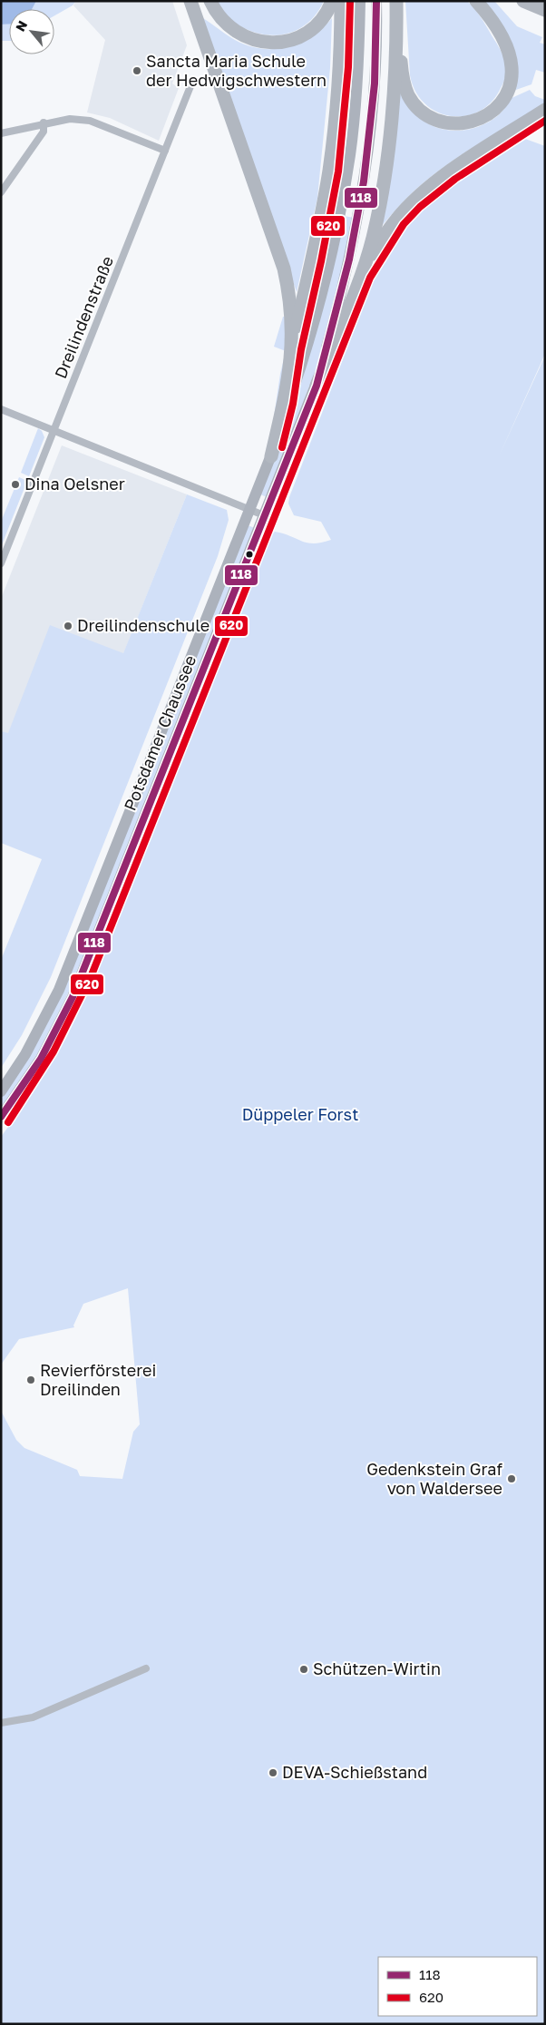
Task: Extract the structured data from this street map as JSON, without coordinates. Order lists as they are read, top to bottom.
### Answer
{
  "streets": {
    "main road": ["Potsdamer Chaussee"],
    "street": ["Dreilindenstraße"]
  },
  "parks": ["Düppeler Forst"],
  "places": [
    "Sancta Maria Schule der Hedwigschwestern",
    "Dina Oelsner",
    "Dreilindenschule",
    "Revierförsterei Dreilinden",
    "Gedenkstein Graf von Waldersee",
    "Schützen-Wirtin",
    "DEVA-Schießstand"
  ],
  "lines": ["transit line 118", "transit line 620"],
  "legend": ["118", "620"],
  "north": "top left"
}
